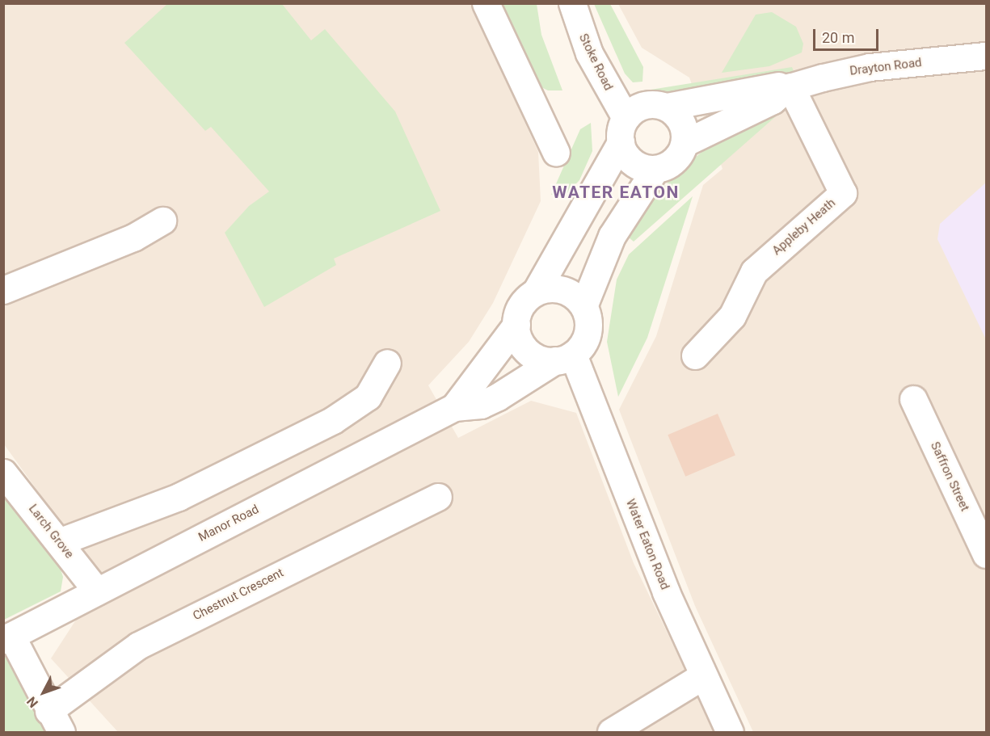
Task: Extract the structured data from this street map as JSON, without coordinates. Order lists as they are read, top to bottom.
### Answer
{
  "streets": {
    "street": [
      "Stoke Road",
      "Drayton Road",
      "Appleby Heath",
      "Saffron Street",
      "Manor Road",
      "Larch Grove",
      "Water Eaton Road",
      "Chestnut Crescent"
    ]
  },
  "crossings": [
    ["Stoke Road", "Drayton Road"],
    ["Drayton Road", "Appleby Heath"],
    ["Manor Road", "Larch Grove"],
    ["Manor Road", "Water Eaton Road"],
    ["Manor Road", "Chestnut Crescent"]
  ],
  "districts": ["WATER EATON"],
  "scale_bar": "20 m",
  "north": "bottom left"
}
